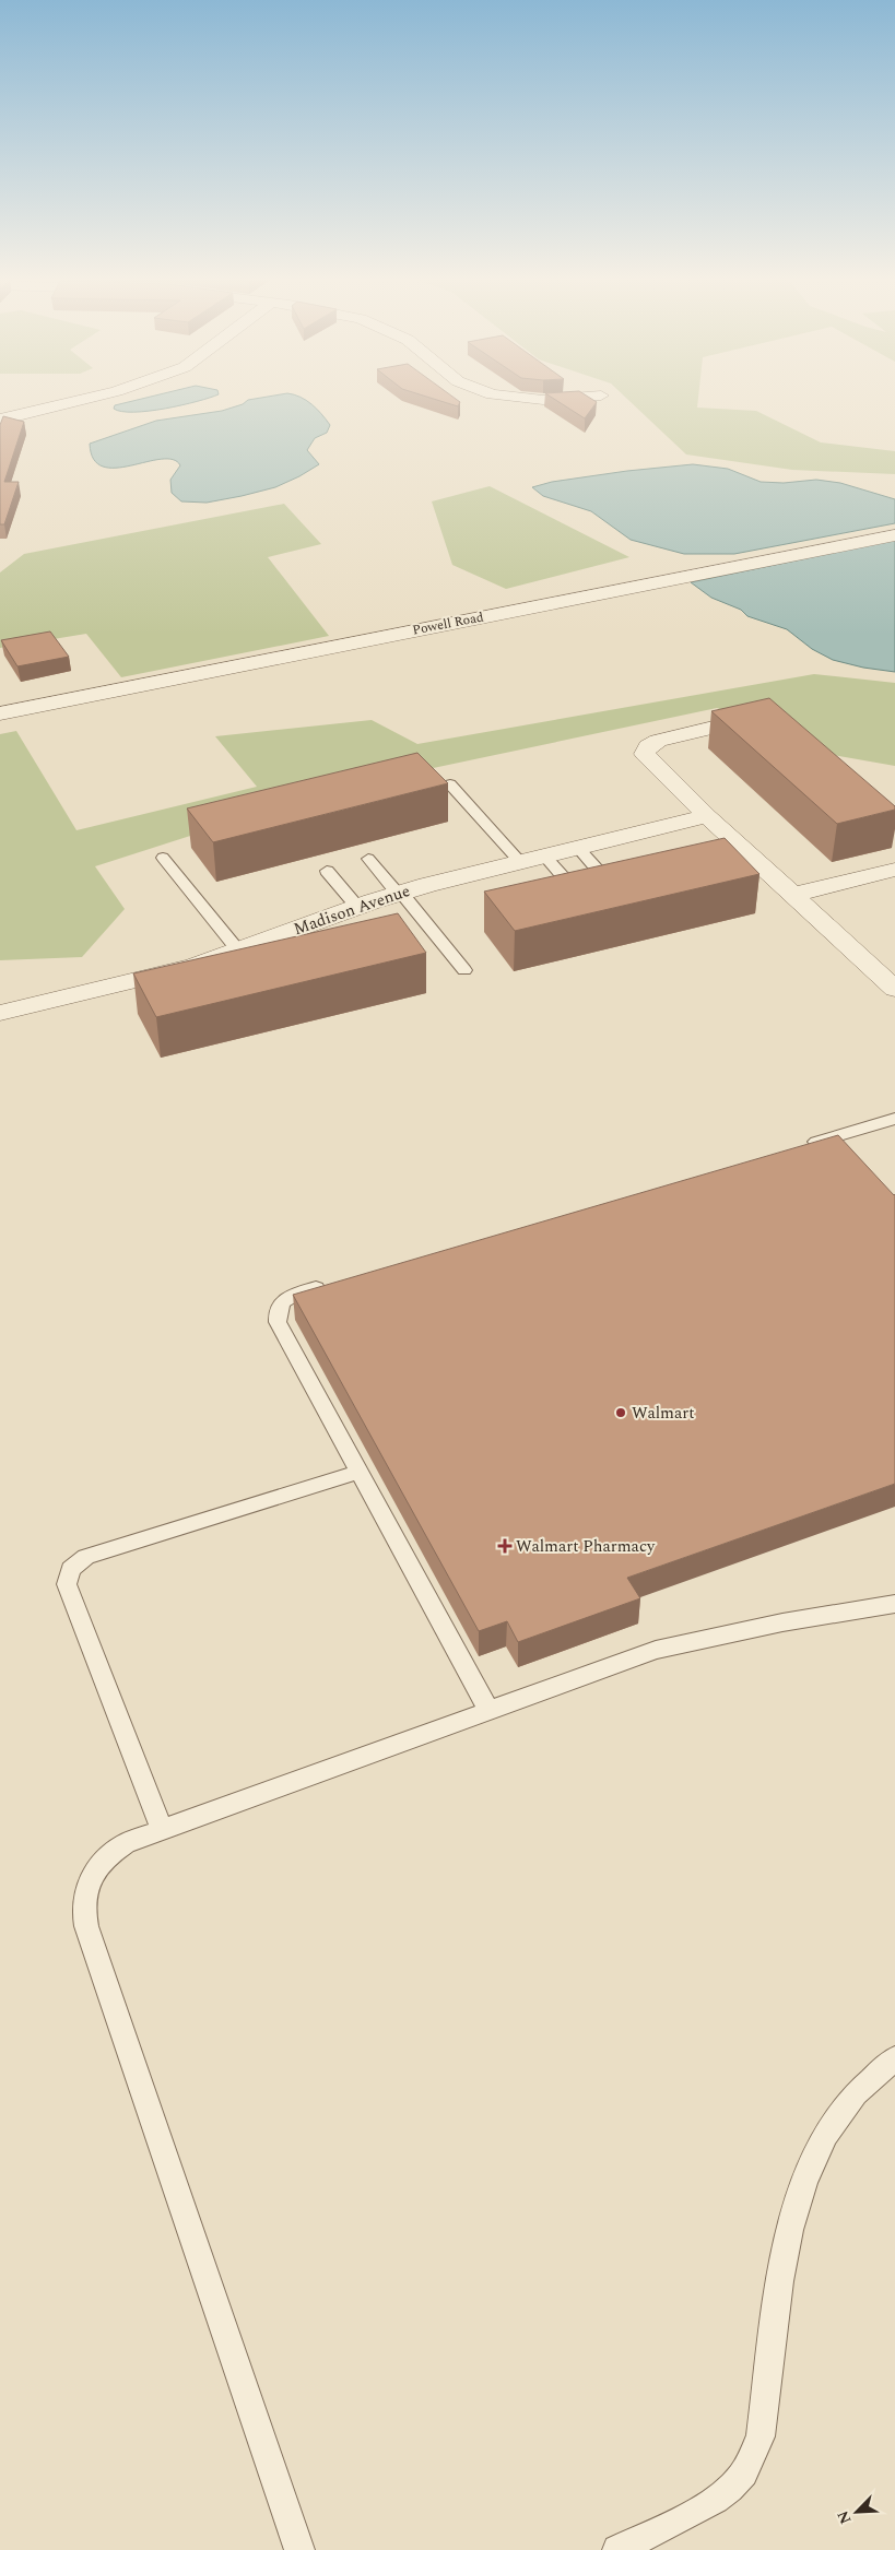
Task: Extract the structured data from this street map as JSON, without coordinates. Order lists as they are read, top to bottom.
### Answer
{
  "streets": {
    "street": ["Powell Road", "Madison Avenue"]
  },
  "places": {
    "other": ["Walmart"],
    "health": ["Walmart Pharmacy"]
  },
  "north": "bottom left"
}
